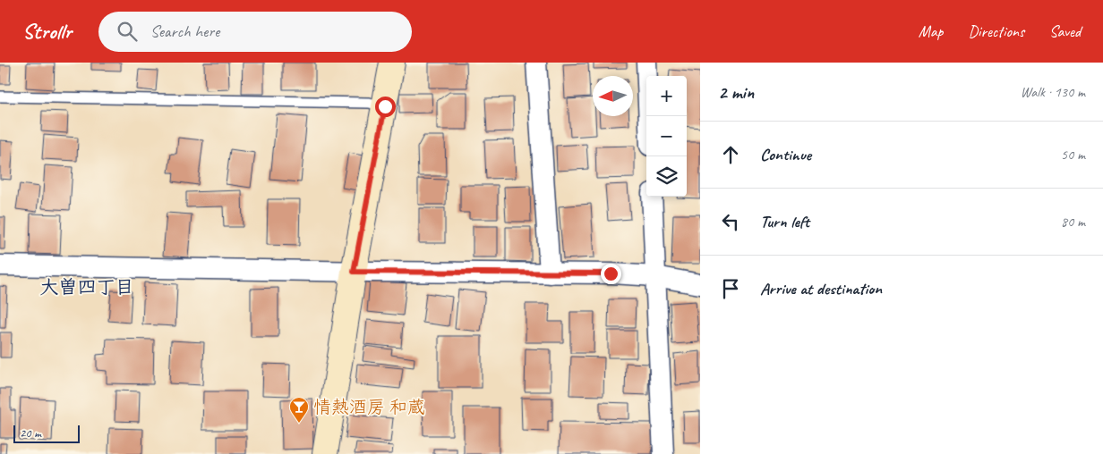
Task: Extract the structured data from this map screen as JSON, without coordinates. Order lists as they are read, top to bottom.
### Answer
{
  "districts": ["大曽四丁目"],
  "places": {
    "bar": ["情熱酒房 和蔵"]
  },
  "scale_bar": "20 m",
  "north": "left",
  "page": {
    "header": "Strollr",
    "search": "Search here",
    "nav": ["Map", "Directions", "Saved"],
    "heading": ["2 min", "Walk · 130 m"],
    "map_buttons": ["+", "−"],
    "list": [
      ["Continue", "50 m"],
      ["Turn left", "80 m"],
      "Arrive at destination"
    ],
    "scale": "20 m"
  }
}
